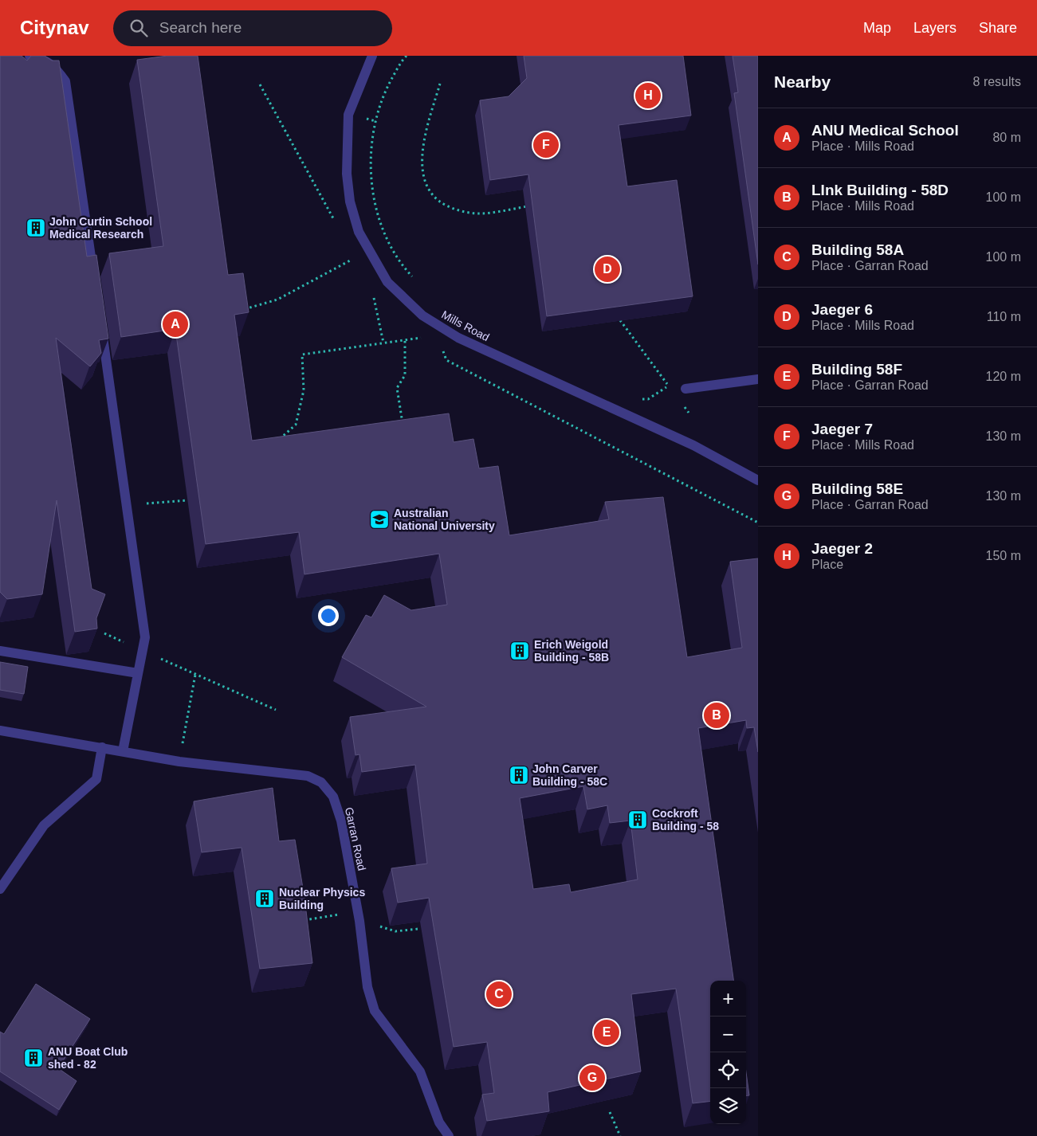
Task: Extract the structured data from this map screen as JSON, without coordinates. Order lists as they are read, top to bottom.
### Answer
{
  "streets": {
    "street": ["Mills Road", "Garran Road"]
  },
  "places": {
    "building": [
      "John Curtin School Medical Research",
      "Erich Weigold Building - 58B",
      "John Carver Building - 58C",
      "Cockroft Building - 58",
      "Nuclear Physics Building",
      "ANU Boat Club shed - 82"
    ],
    "school or university": ["Australian National University"]
  },
  "page": {
    "header": "Citynav",
    "search": "Search here",
    "nav": ["Map", "Layers", "Share"],
    "heading": ["Nearby", "8 results"],
    "pins": [
      "H",
      "F",
      "D",
      "A",
      "B",
      "C",
      "E",
      "G"
    ],
    "list": [
      {
        "mark": "A",
        "name": "ANU Medical School",
        "note": "Place · Mills Road",
        "value": "80 m"
      },
      {
        "mark": "B",
        "name": "LInk Building - 58D",
        "note": "Place · Mills Road",
        "value": "100 m"
      },
      {
        "mark": "C",
        "name": "Building 58A",
        "note": "Place · Garran Road",
        "value": "100 m"
      },
      {
        "mark": "D",
        "name": "Jaeger 6",
        "note": "Place · Mills Road",
        "value": "110 m"
      },
      {
        "mark": "E",
        "name": "Building 58F",
        "note": "Place · Garran Road",
        "value": "120 m"
      },
      {
        "mark": "F",
        "name": "Jaeger 7",
        "note": "Place · Mills Road",
        "value": "130 m"
      },
      {
        "mark": "G",
        "name": "Building 58E",
        "note": "Place · Garran Road",
        "value": "130 m"
      },
      {
        "mark": "H",
        "name": "Jaeger 2",
        "note": "Place",
        "value": "150 m"
      }
    ],
    "map_buttons": ["+", "−"]
  }
}
